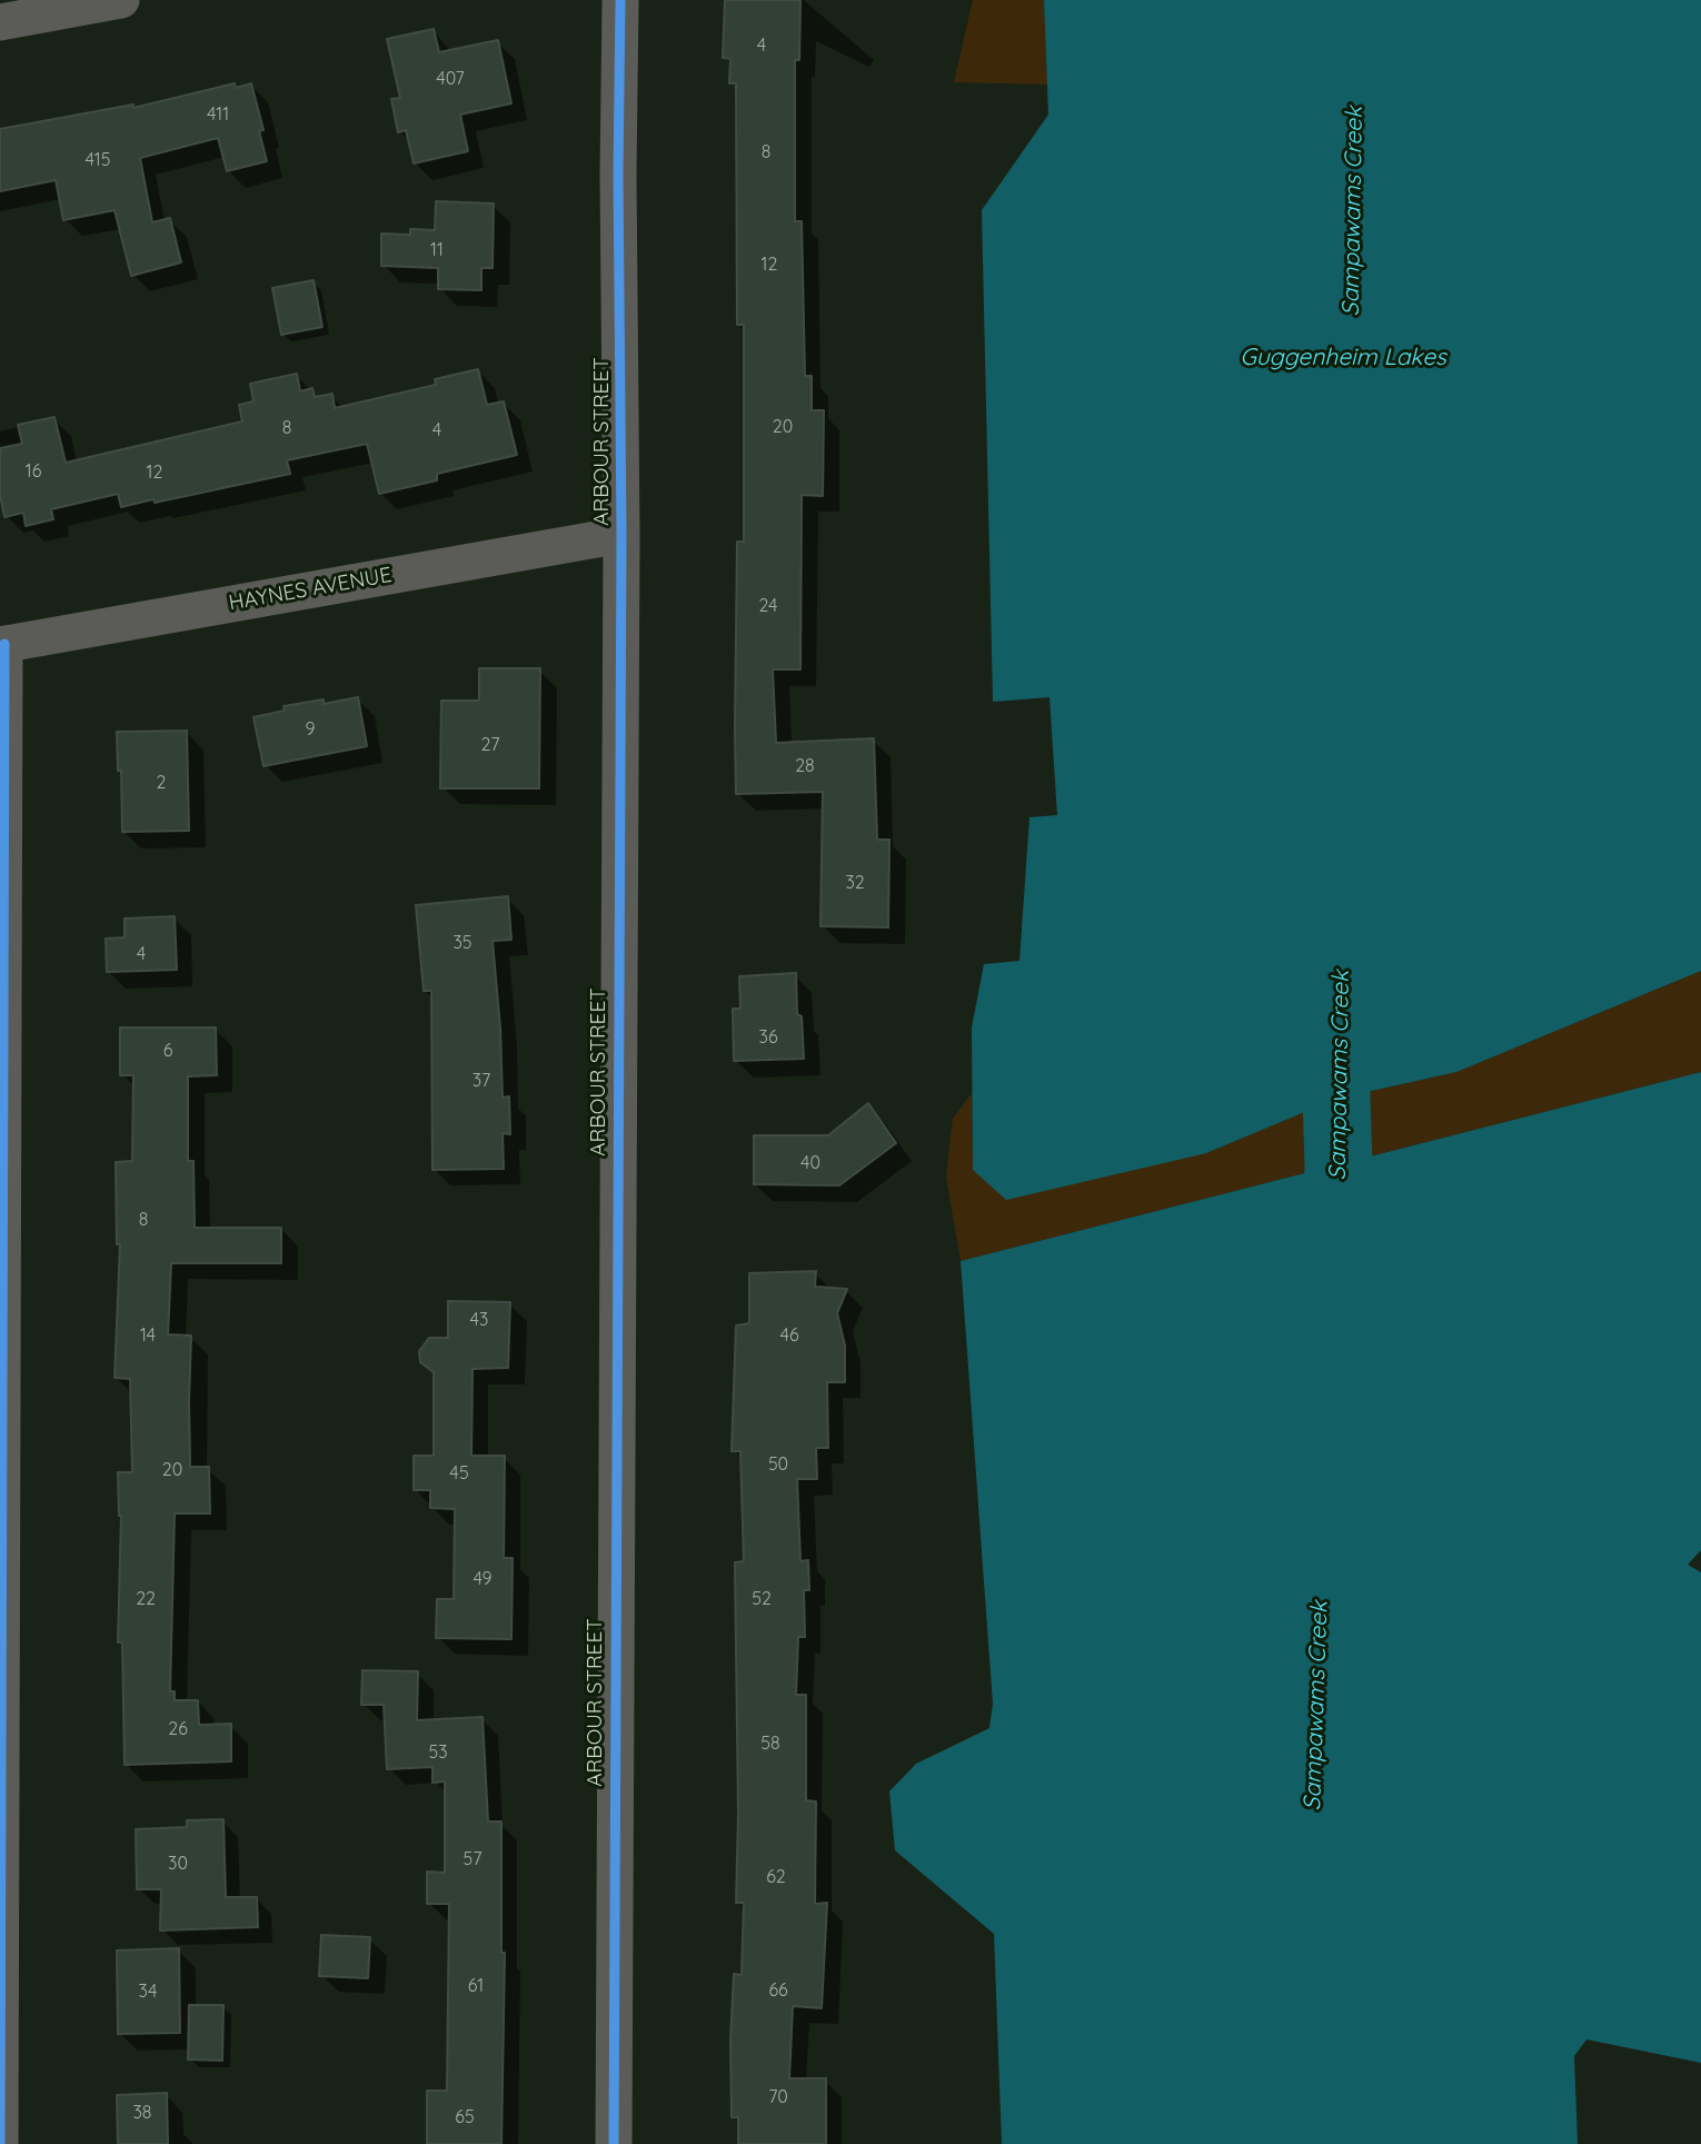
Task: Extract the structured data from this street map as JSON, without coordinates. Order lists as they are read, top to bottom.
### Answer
{
  "streets": {
    "street": ["ARBOUR STREET", "HAYNES AVENUE"]
  },
  "crossings": [
    ["ARBOUR STREET", "HAYNES AVENUE"]
  ],
  "water": ["Sampawams Creek", "Guggenheim Lakes"],
  "house_numbers": [
    "4",
    "407",
    "411",
    "8",
    "415",
    "11",
    "12",
    "20",
    "8",
    "4",
    "16",
    "12",
    "24",
    "9",
    "27",
    "28",
    "2",
    "32",
    "35",
    "4",
    "36",
    "6",
    "37",
    "40",
    "8",
    "43",
    "14",
    "46",
    "50",
    "20",
    "45",
    "49",
    "22",
    "52",
    "26",
    "58",
    "53",
    "57",
    "30",
    "62",
    "61",
    "66",
    "34",
    "70",
    "38",
    "65"
  ]
}
